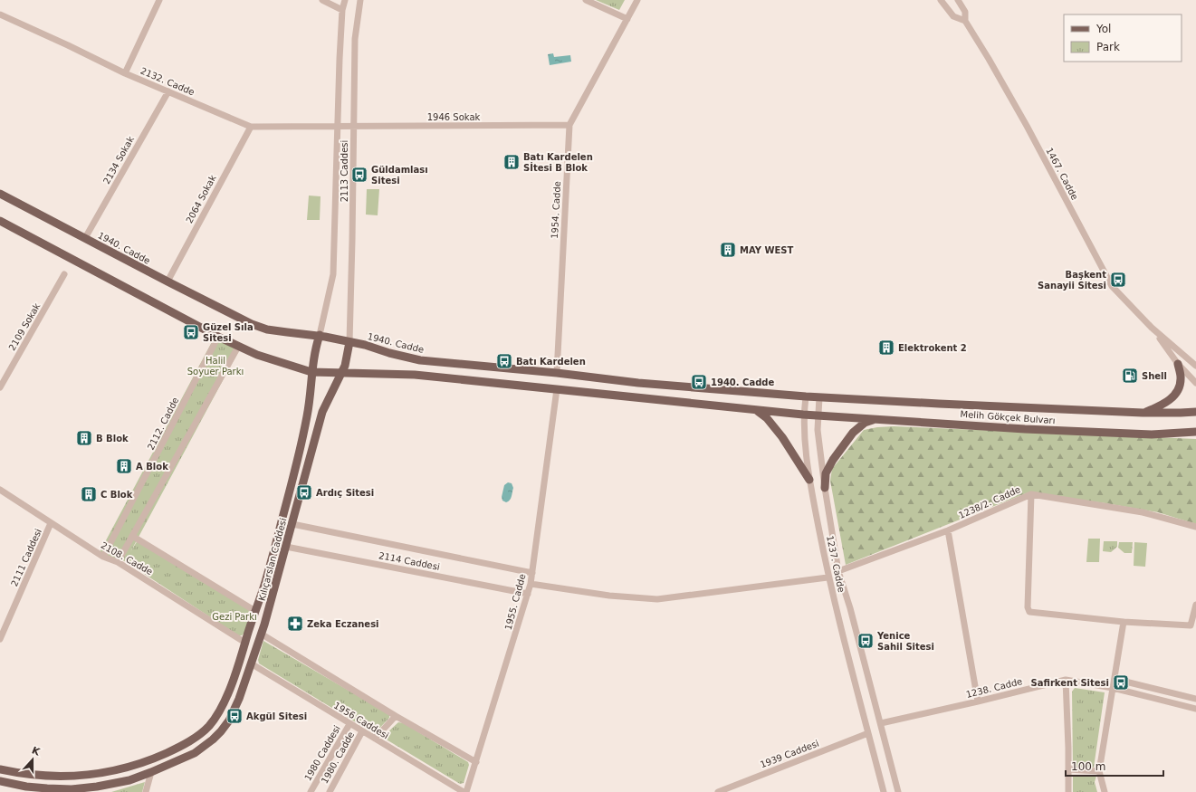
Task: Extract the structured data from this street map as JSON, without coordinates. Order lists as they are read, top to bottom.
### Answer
{
  "streets": {
    "main road": ["1940. Cadde", "Melih Gökçek Bulvarı", "Kılıçarslan Caddesi"],
    "street": [
      "2132. Cadde",
      "1946 Sokak",
      "2134 Sokak",
      "2113 Caddesi",
      "1467. Cadde",
      "2064 Sokak",
      "1954. Cadde",
      "2109 Sokak",
      "2112. Cadde",
      "1238/2. Cadde",
      "2111 Caddesi",
      "2108. Cadde",
      "2114 Caddesi",
      "1237. Cadde",
      "1955. Cadde",
      "1238. Cadde",
      "1956 Caddesi",
      "1980 Caddesi",
      "1939 Caddesi",
      "1980. Cadde"
    ]
  },
  "crossings": [
    ["2132. Cadde", "1946 Sokak"],
    ["2132. Cadde", "2134 Sokak"],
    ["2132. Cadde", "2113 Caddesi"],
    ["2132. Cadde", "2064 Sokak"],
    ["1946 Sokak", "2113 Caddesi"],
    ["1946 Sokak", "1954. Cadde"],
    ["2134 Sokak", "1940. Cadde"],
    ["2113 Caddesi", "1940. Cadde"],
    ["2113 Caddesi", "Kılıçarslan Caddesi"],
    ["2064 Sokak", "1940. Cadde"],
    ["1954. Cadde", "1940. Cadde"],
    ["1940. Cadde", "Melih Gökçek Bulvarı"],
    ["1940. Cadde", "Kılıçarslan Caddesi"],
    ["1940. Cadde", "1237. Cadde"],
    ["Melih Gökçek Bulvarı", "1237. Cadde"],
    ["2112. Cadde", "2108. Cadde"],
    ["1238/2. Cadde", "1237. Cadde"],
    ["2111 Caddesi", "2108. Cadde"],
    ["2108. Cadde", "Kılıçarslan Caddesi"],
    ["Kılıçarslan Caddesi", "2114 Caddesi"],
    ["Kılıçarslan Caddesi", "1956 Caddesi"],
    ["2114 Caddesi", "1955. Cadde"],
    ["1237. Cadde", "1238. Cadde"],
    ["1237. Cadde", "1939 Caddesi"],
    ["1956 Caddesi", "1980 Caddesi"],
    ["1956 Caddesi", "1980. Cadde"]
  ],
  "parks": ["Halil Soyuer Parkı", "Gezi Parkı"],
  "places": {
    "building": [
      "Batı Kardelen Sİtesi B Blok",
      "MAY WEST",
      "Elektrokent 2",
      "B Blok",
      "A Blok",
      "C Blok"
    ],
    "bus stop": [
      "Güldamlası Sitesi",
      "Başkent Sanayii Sitesi",
      "Güzel Sıla Sitesi",
      "Batı Kardelen",
      "1940. Cadde",
      "Ardıç Sitesi",
      "Yenice Sahil Sitesi",
      "Safirkent Sitesi",
      "Akgül Sitesi"
    ],
    "fuel station": ["Shell"],
    "pharmacy": ["Zeka Eczanesi"]
  },
  "legend": ["Yol", "Park"],
  "scale_bar": "100 m",
  "north": "top"
}
